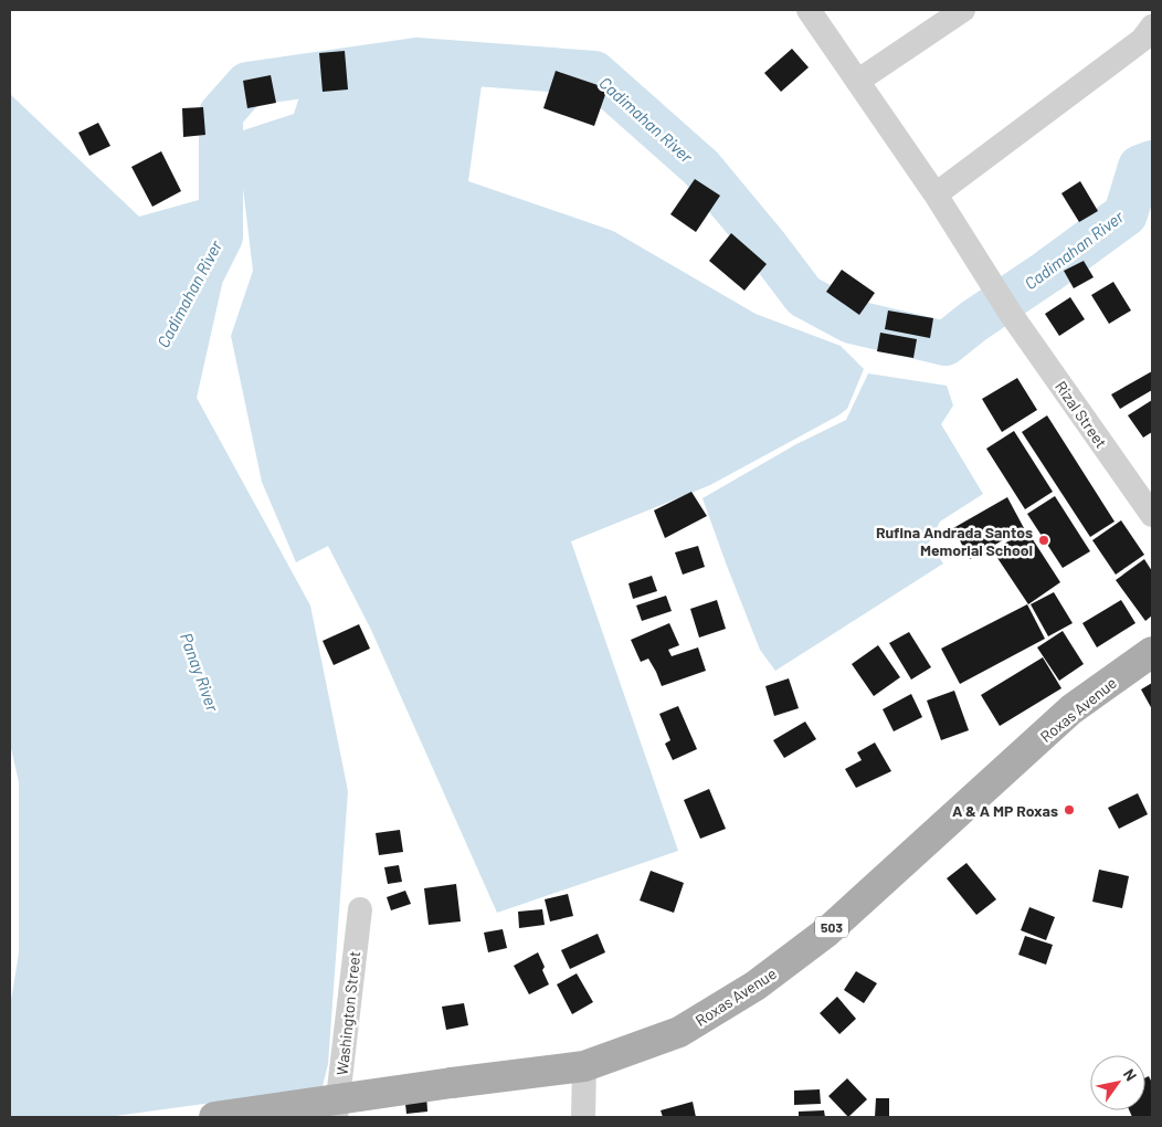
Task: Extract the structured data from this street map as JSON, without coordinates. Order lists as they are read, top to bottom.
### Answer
{
  "streets": {
    "main road": ["Roxas Avenue", "503"],
    "street": ["Rizal Street", "Washington Street"]
  },
  "water": ["Cadimahan River", "Panay River"],
  "places": ["Rufina Andrada Santos Memorial School", "A & A MP Roxas"],
  "north": "top right"
}
